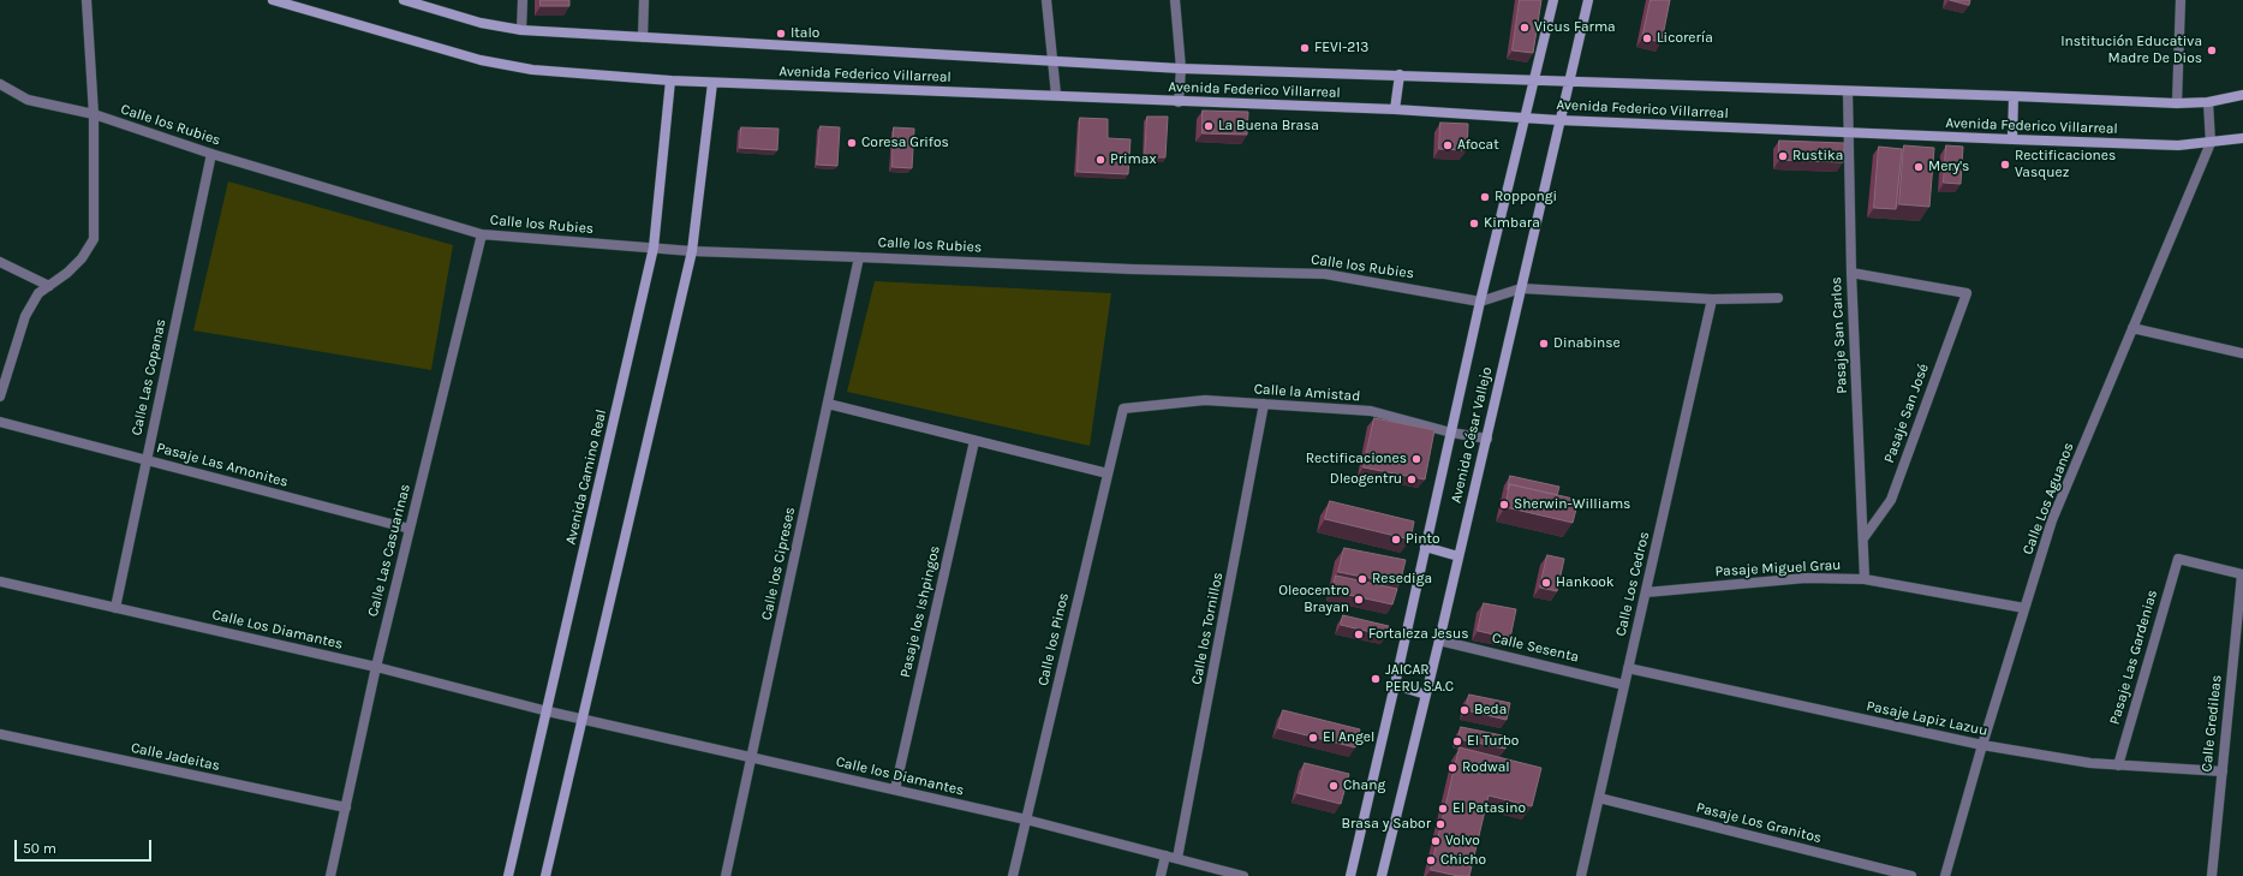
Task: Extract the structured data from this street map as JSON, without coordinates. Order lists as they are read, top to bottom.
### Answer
{
  "streets": {
    "main road": ["Avenida Federico Villarreal", "Avenida César Vallejo", "Avenida Camino Real"],
    "street": [
      "Calle los Rubies",
      "Pasaje San Carlos",
      "Calle Las Copanas",
      "Calle la Amistad",
      "Pasaje San José",
      "Pasaje Las Amonites",
      "Calle Los Aguanos",
      "Calle Las Casuarinas",
      "Calle los Cipreses",
      "Pasaje Miguel Grau",
      "Calle Los Cedros",
      "Pasaje los Ishpingos",
      "Calle los Tornillos",
      "Calle Los Diamantes",
      "Calle los Pinos",
      "Calle Sesenta",
      "Pasaje Las Gardenias",
      "Pasaje Lapiz Lazuu",
      "Calle Gredileas",
      "Calle Jadeitas",
      "Calle los Diamantes",
      "Pasaje Los Granitos"
    ]
  },
  "crossings": [
    ["Avenida Federico Villarreal", "Pasaje San Carlos"],
    ["Avenida Federico Villarreal", "Avenida César Vallejo"],
    ["Avenida Federico Villarreal", "Avenida Camino Real"],
    ["Avenida Federico Villarreal", "Calle Los Aguanos"],
    ["Calle los Rubies", "Calle Las Copanas"],
    ["Calle los Rubies", "Avenida César Vallejo"],
    ["Calle los Rubies", "Avenida Camino Real"],
    ["Calle los Rubies", "Calle Las Casuarinas"],
    ["Calle los Rubies", "Calle los Cipreses"],
    ["Calle los Rubies", "Calle Los Cedros"],
    ["Pasaje San Carlos", "Pasaje San José"],
    ["Pasaje San Carlos", "Pasaje Miguel Grau"],
    ["Calle Las Copanas", "Pasaje Las Amonites"],
    ["Calle Las Copanas", "Calle Los Diamantes"],
    ["Calle la Amistad", "Avenida César Vallejo"],
    ["Calle la Amistad", "Calle los Tornillos"],
    ["Calle la Amistad", "Calle los Pinos"],
    ["Avenida César Vallejo", "Calle Sesenta"],
    ["Pasaje Las Amonites", "Calle Las Casuarinas"],
    ["Avenida Camino Real", "Calle Los Diamantes"],
    ["Avenida Camino Real", "Calle los Diamantes"],
    ["Calle Los Aguanos", "Pasaje Miguel Grau"],
    ["Calle Los Aguanos", "Pasaje Lapiz Lazuu"],
    ["Calle Las Casuarinas", "Calle Los Diamantes"],
    ["Calle Las Casuarinas", "Calle Jadeitas"],
    ["Calle los Cipreses", "Calle los Diamantes"],
    ["Pasaje Miguel Grau", "Calle Los Cedros"],
    ["Calle Los Cedros", "Calle Sesenta"],
    ["Calle Los Cedros", "Pasaje Lapiz Lazuu"],
    ["Calle Los Cedros", "Pasaje Los Granitos"],
    ["Pasaje los Ishpingos", "Calle los Diamantes"],
    ["Calle los Tornillos", "Calle los Diamantes"],
    ["Calle Los Diamantes", "Calle los Diamantes"],
    ["Calle los Pinos", "Calle los Diamantes"],
    ["Pasaje Las Gardenias", "Pasaje Lapiz Lazuu"],
    ["Pasaje Las Gardenias", "Calle Gredileas"],
    ["Pasaje Lapiz Lazuu", "Calle Gredileas"]
  ],
  "places": [
    "Vicus Farma",
    "Italo",
    "Licorería",
    "FEVI-213",
    "Institución Educativa Madre De Dios",
    "La Buena Brasa",
    "Coresa Grifos",
    "Afocat",
    "Rustika",
    "Primax",
    "Rectificaciones Vasquez",
    "Mery's",
    "Roppongi",
    "Kimbara",
    "Dinabinse",
    "Rectificaciones",
    "Dleogentru",
    "Sherwin-Williams",
    "Pinto",
    "Resediga",
    "Hankook",
    "Oleocentro Brayan",
    "Fortaleza Jesus",
    "JAICAR PERU S.A.C",
    "Beda",
    "El Angel",
    "El Turbo",
    "Rodwal",
    "Chang",
    "El Patasino",
    "Brasa y Sabor",
    "Volvo",
    "Chicho"
  ],
  "scale_bar": "50 m"
}
